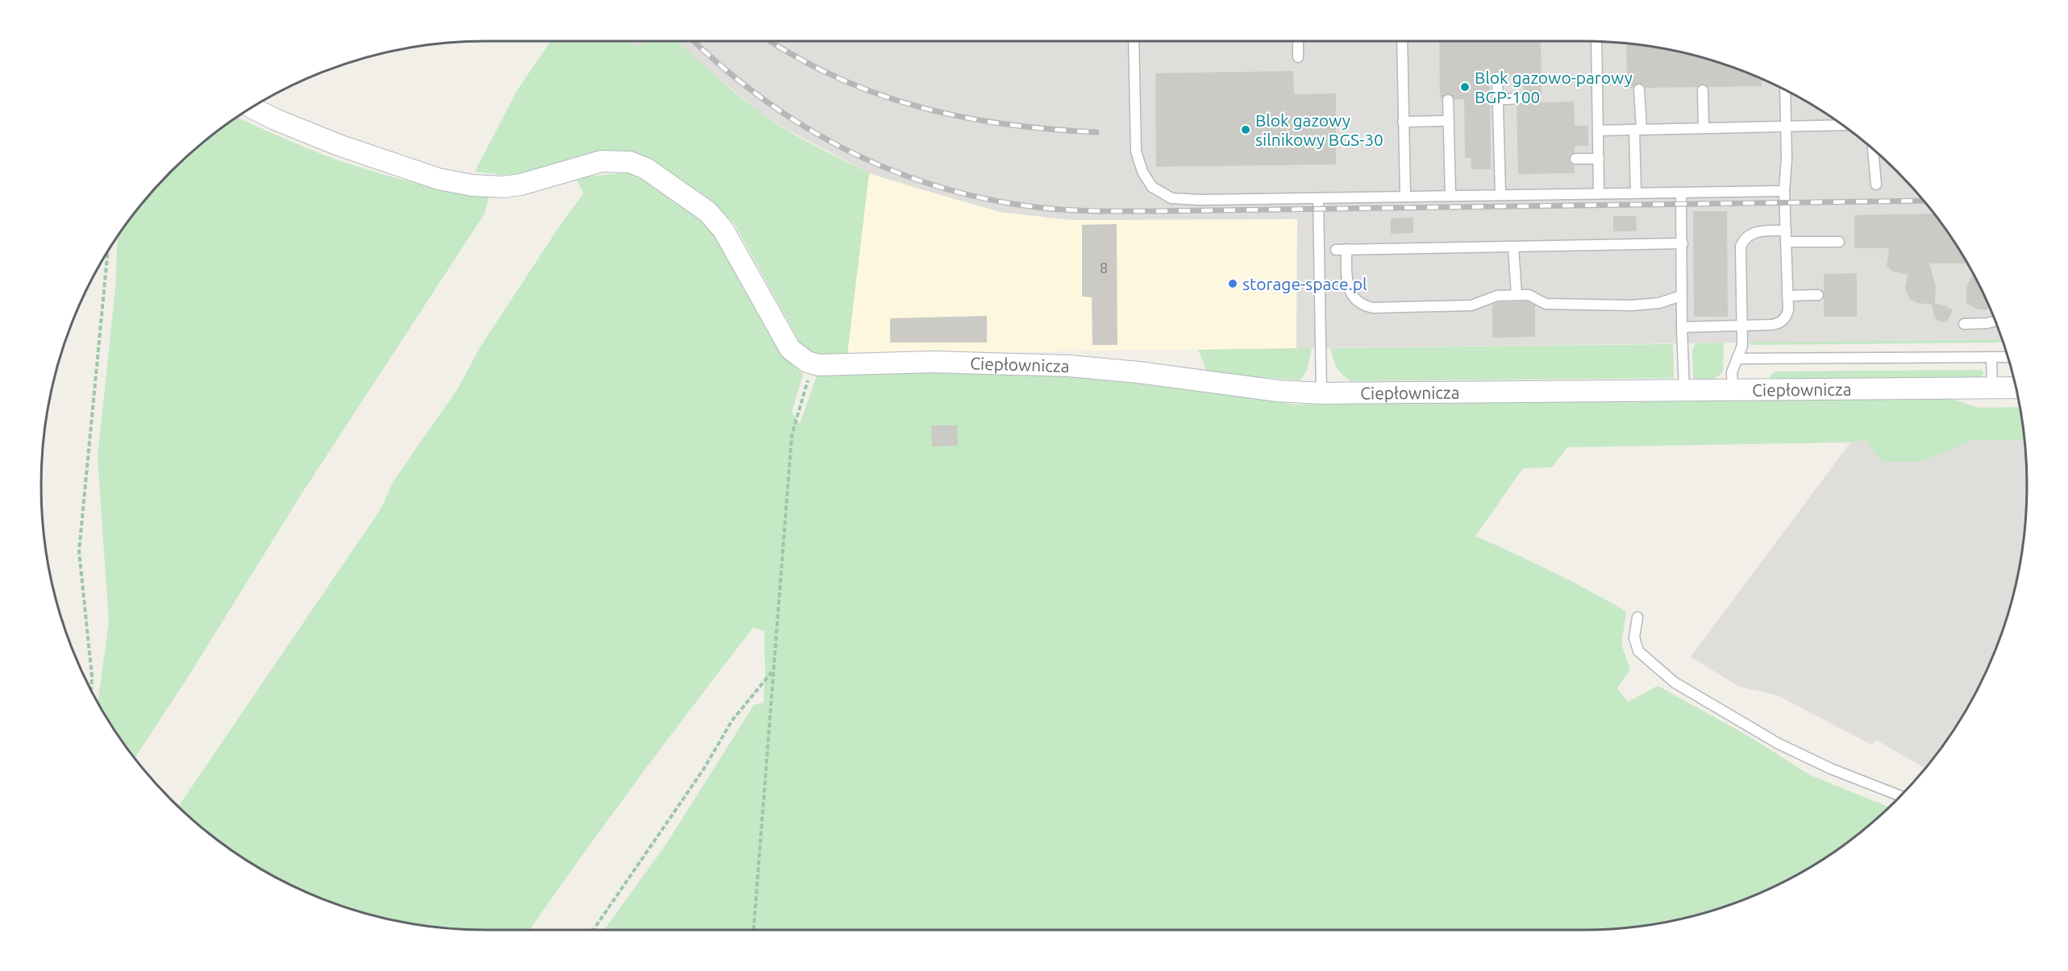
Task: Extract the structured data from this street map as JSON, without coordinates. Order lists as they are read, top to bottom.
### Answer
{
  "streets": {
    "street": ["Ciepłownicza"]
  },
  "places": ["Blok gazowo-parowy BGP-100", "Blok gazowy silnikowy BGS-30", "storage-space.pl"],
  "house_numbers": ["8"]
}
